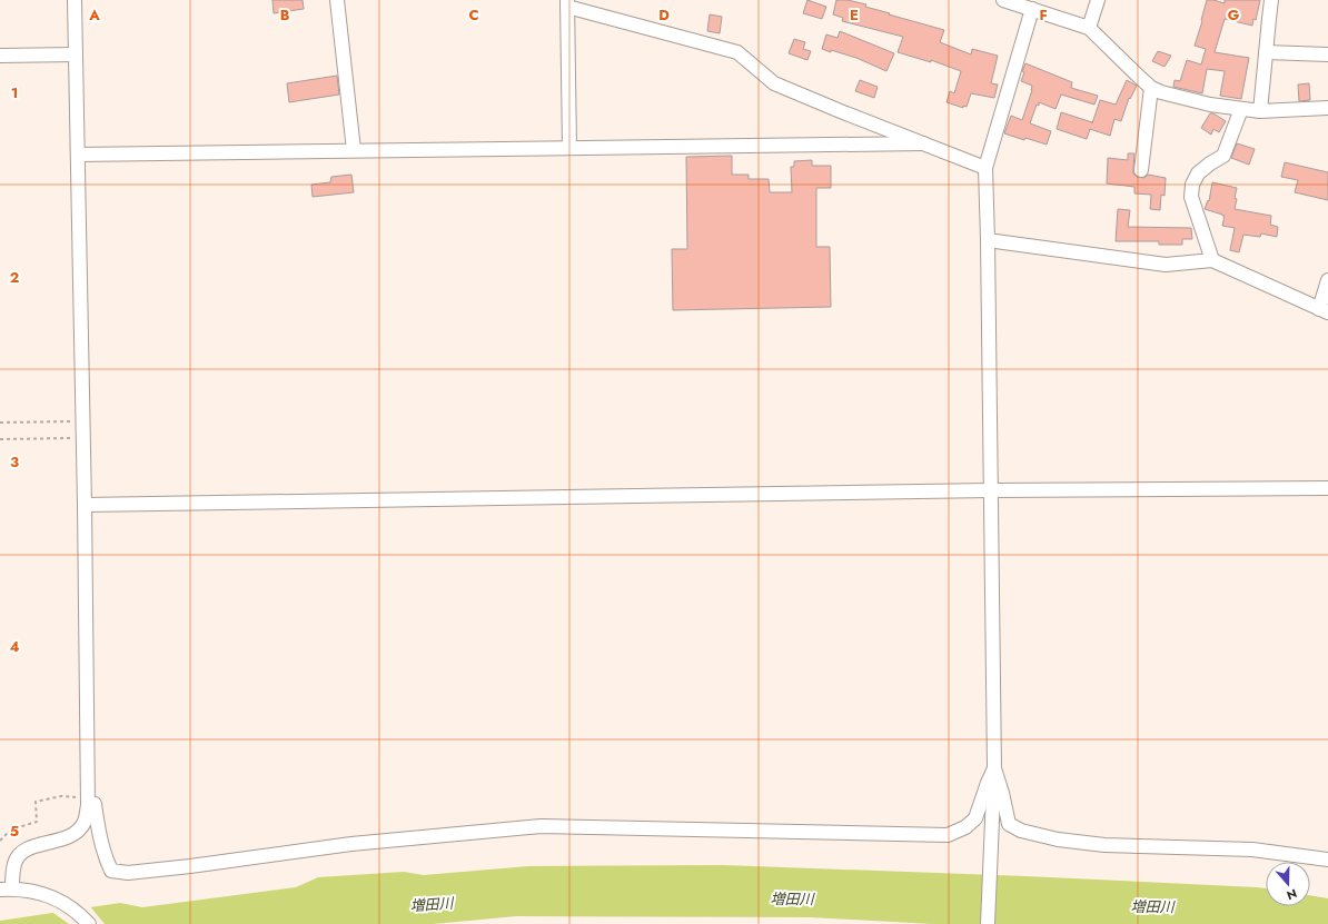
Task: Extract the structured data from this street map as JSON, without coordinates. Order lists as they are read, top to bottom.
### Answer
{
  "water": ["増田川"],
  "north": "bottom",
  "grid": {
    "columns": [
      "A",
      "B",
      "C",
      "D",
      "E",
      "F",
      "G"
    ],
    "rows": [
      "1",
      "2",
      "3",
      "4",
      "5"
    ]
  }
}
